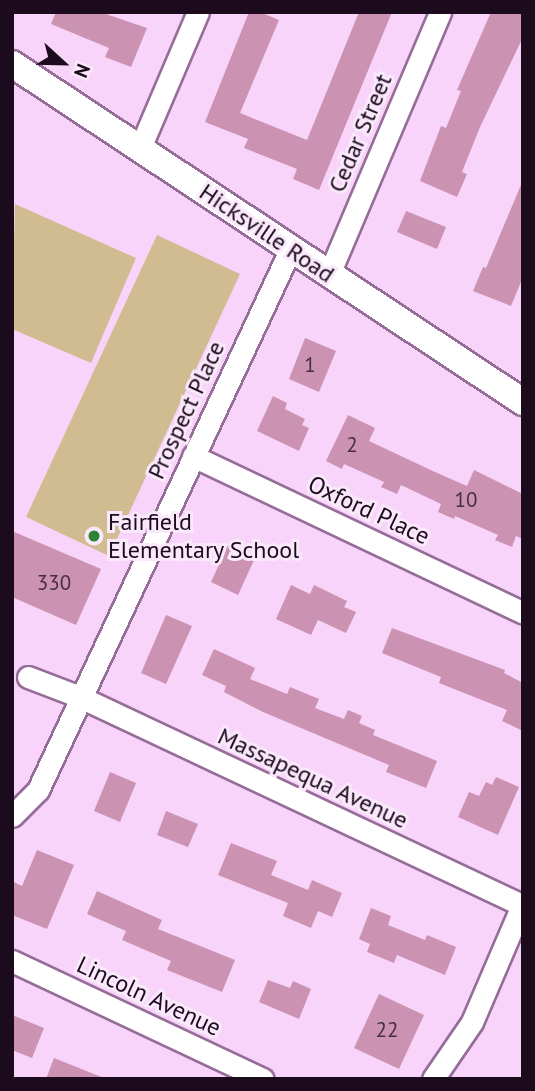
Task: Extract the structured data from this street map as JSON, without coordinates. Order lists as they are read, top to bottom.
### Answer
{
  "streets": {
    "main road": ["Hicksville Road"],
    "street": [
      "Cedar Street",
      "Prospect Place",
      "Oxford Place",
      "Massapequa Avenue",
      "Lincoln Avenue"
    ]
  },
  "crossings": [
    ["Cedar Street", "Hicksville Road"],
    ["Hicksville Road", "Prospect Place"],
    ["Prospect Place", "Oxford Place"],
    ["Prospect Place", "Massapequa Avenue"]
  ],
  "places": ["Fairfield Elementary School"],
  "house_numbers": [
    "1",
    "2",
    "10",
    "330",
    "22"
  ],
  "north": "right"
}
